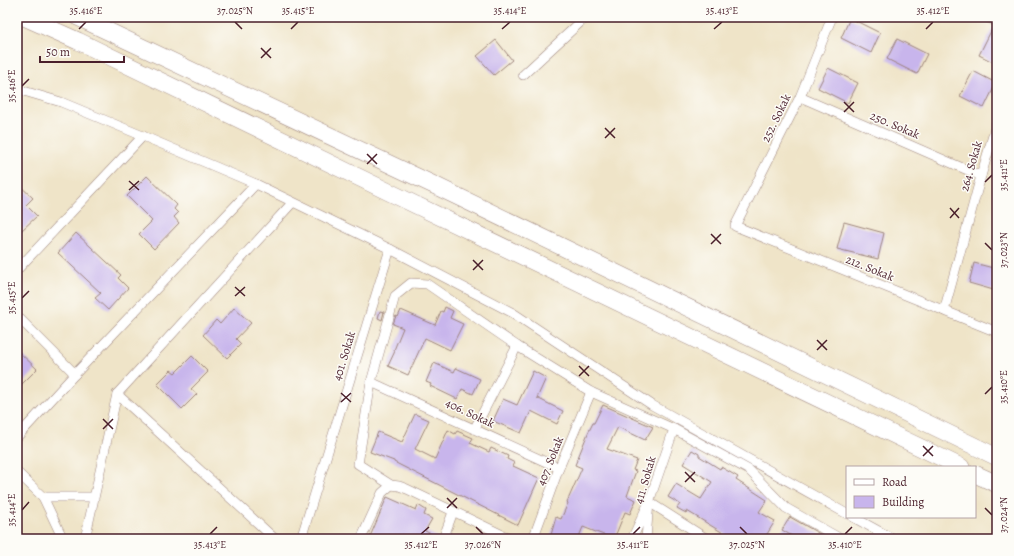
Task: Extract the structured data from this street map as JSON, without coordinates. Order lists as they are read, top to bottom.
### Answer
{
  "streets": {
    "street": [
      "252. Sokak",
      "250. Sokak",
      "264. Sokak",
      "212. Sokak",
      "401. Sokak",
      "406. Sokak",
      "407. Sokak",
      "411. Sokak"
    ]
  },
  "crossings": [
    ["252. Sokak", "250. Sokak"],
    ["252. Sokak", "212. Sokak"],
    ["250. Sokak", "264. Sokak"],
    ["264. Sokak", "212. Sokak"],
    ["406. Sokak", "407. Sokak"]
  ],
  "legend": ["Road", "Building"],
  "scale_bar": "50 m",
  "coordinates": [
    "35.416°E",
    "37.025°N",
    "35.415°E",
    "35.414°E",
    "35.413°E",
    "35.412°E",
    "35.411°E",
    "37.023°N",
    "35.410°E",
    "37.024°N",
    "37.026°N"
  ]
}
